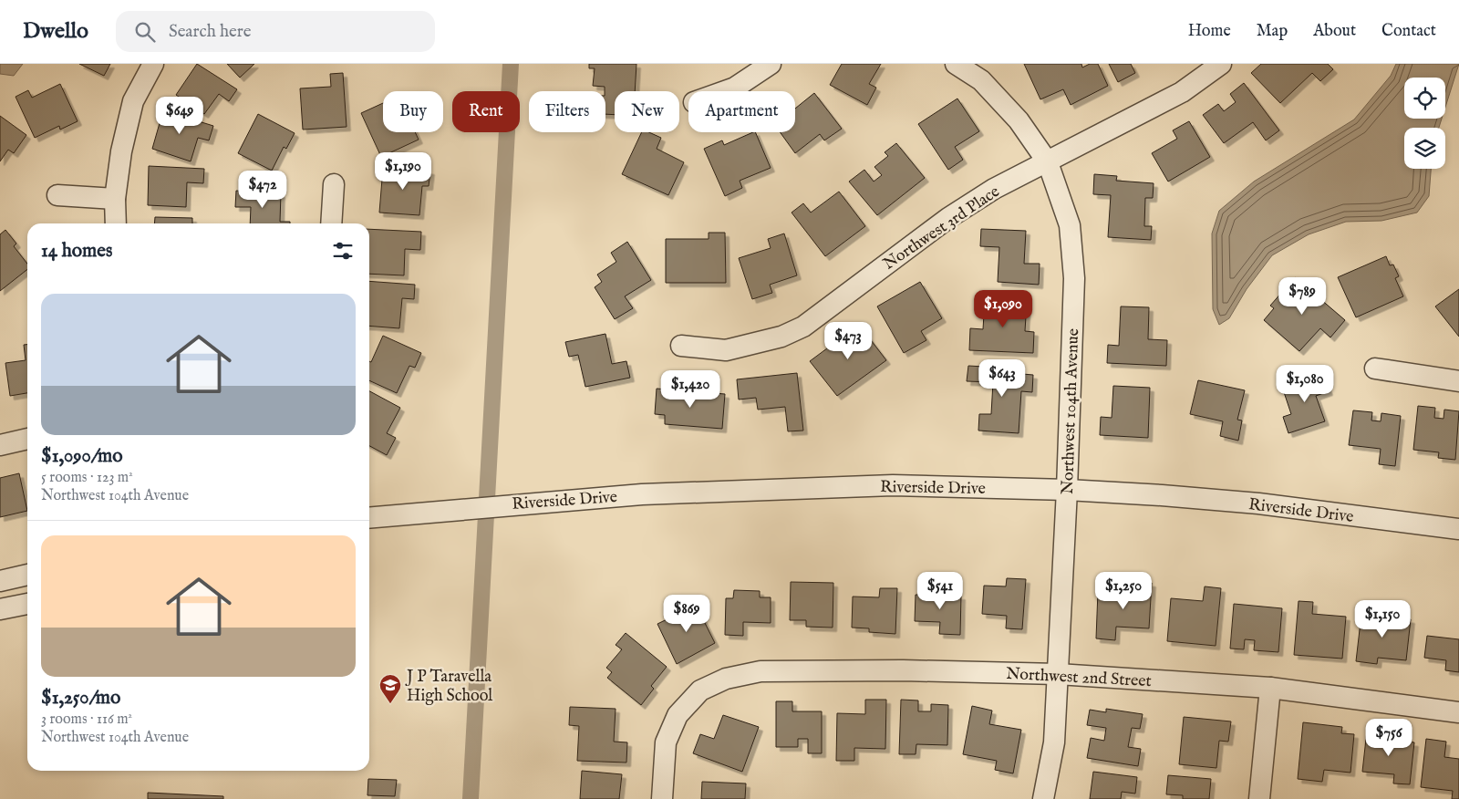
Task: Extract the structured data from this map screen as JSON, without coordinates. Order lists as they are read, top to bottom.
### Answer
{
  "streets": {
    "street": [
      "Northwest 3rd Place",
      "Northwest 104th Avenue",
      "Riverside Drive",
      "Northwest 2nd Street"
    ]
  },
  "crossings": [
    ["Northwest 3rd Place", "Northwest 104th Avenue"],
    ["Northwest 104th Avenue", "Riverside Drive"],
    ["Northwest 104th Avenue", "Northwest 2nd Street"]
  ],
  "places": {
    "school or university": ["J P Taravella High School"]
  },
  "page": {
    "header": "Dwello",
    "search": "Search here",
    "nav": [
      "Home",
      "Map",
      "About",
      "Contact"
    ],
    "chip": [
      "Buy",
      "Rent",
      "Filters",
      "New",
      "Apartment"
    ],
    "price": [
      "$649",
      "$1,190",
      "$472",
      "$789",
      "$1,090",
      "$473",
      "$643",
      "$1,080",
      "$1,420",
      "$541",
      "$1,250",
      "$869",
      "$1,150",
      "$756"
    ],
    "heading": "14 homes",
    "list": [
      {
        "name": "$1,090/mo",
        "note": "5 rooms · 123 m² · Northwest 104th Avenue"
      },
      {
        "name": "$1,250/mo",
        "note": "3 rooms · 116 m² · Northwest 104th Avenue"
      }
    ]
  }
}
